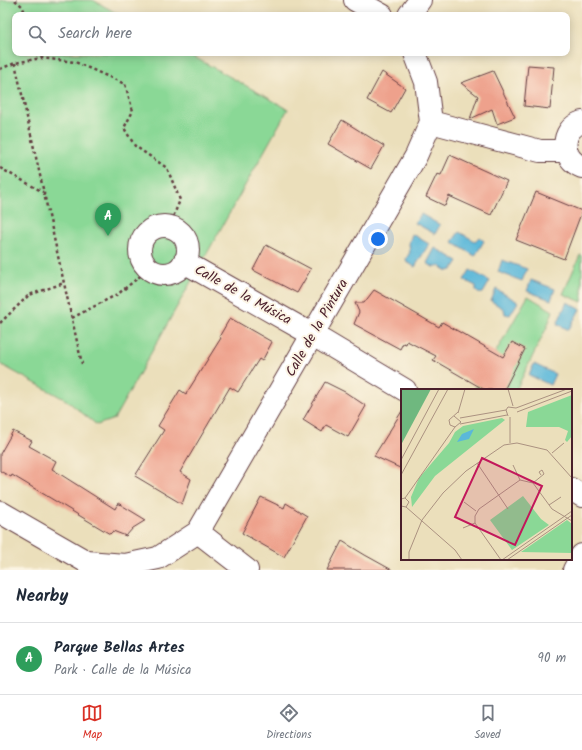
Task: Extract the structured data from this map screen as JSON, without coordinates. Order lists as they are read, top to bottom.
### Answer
{
  "streets": {
    "street": ["Calle de la Música", "Calle de la Pintura"]
  },
  "crossings": [
    ["Calle de la Música", "Calle de la Pintura"]
  ],
  "page": {
    "search": "Search here",
    "pins": "A",
    "heading": "Nearby",
    "list": [
      {
        "mark": "A",
        "name": "Parque Bellas Artes",
        "note": "Park · Calle de la Música",
        "value": "90 m"
      }
    ],
    "nav": ["Map", "Directions", "Saved"]
  }
}
